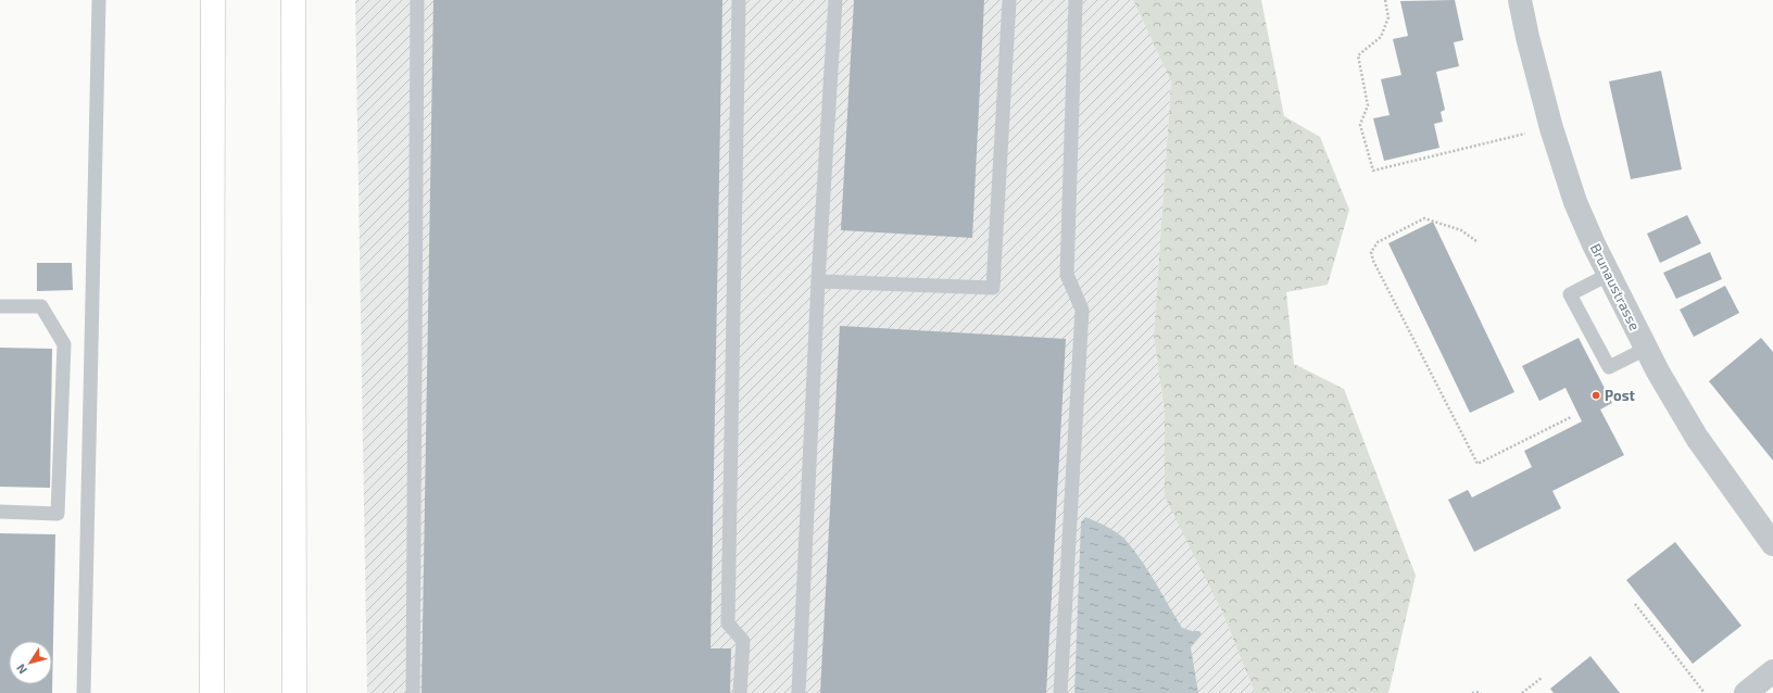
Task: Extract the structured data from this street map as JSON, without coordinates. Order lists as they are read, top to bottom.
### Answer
{
  "streets": {
    "street": ["Brunaustrasse"]
  },
  "places": ["Post"],
  "north": "bottom left"
}
